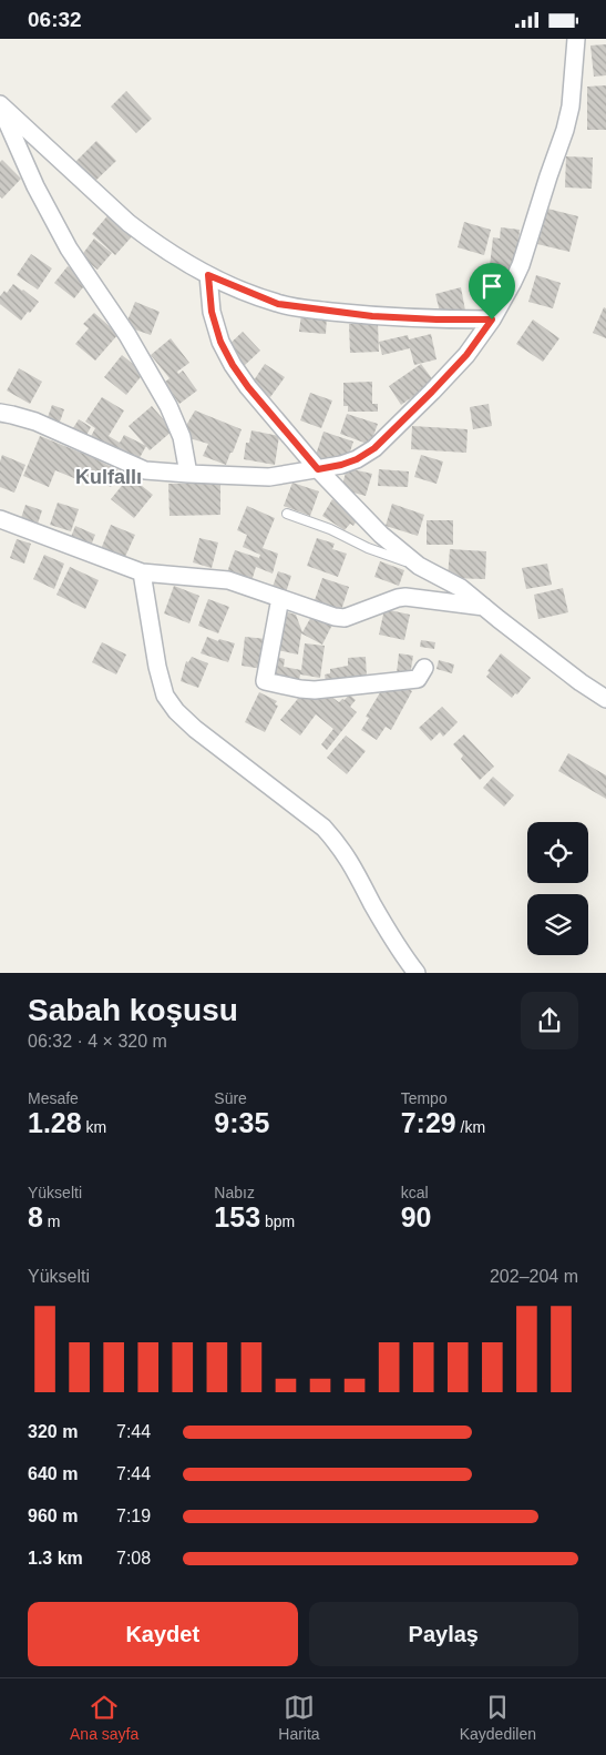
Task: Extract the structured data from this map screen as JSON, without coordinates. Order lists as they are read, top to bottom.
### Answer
{
  "districts": ["Kulfallı"],
  "page": {
    "status": "06:32",
    "heading": ["Sabah koşusu", "06:32 · 4 × 320 m"],
    "stats": [
      ["Mesafe", "1.28 km"],
      ["Süre", "9:35"],
      ["Tempo", "7:29 /km"],
      ["Yükselti", "8 m"],
      ["Nabız", "153 bpm"],
      ["kcal", "90"]
    ],
    "chart": ["Yükselti", "202–204 m"],
    "list": [
      {
        "name": "320 m",
        "note": "7:44"
      },
      {
        "name": "640 m",
        "note": "7:44"
      },
      {
        "name": "960 m",
        "note": "7:19"
      },
      {
        "name": "1.3 km",
        "note": "7:08"
      }
    ],
    "buttons": ["Kaydet", "Paylaş"],
    "tabs": ["Ana sayfa", "Harita", "Kaydedilen"]
  }
}
